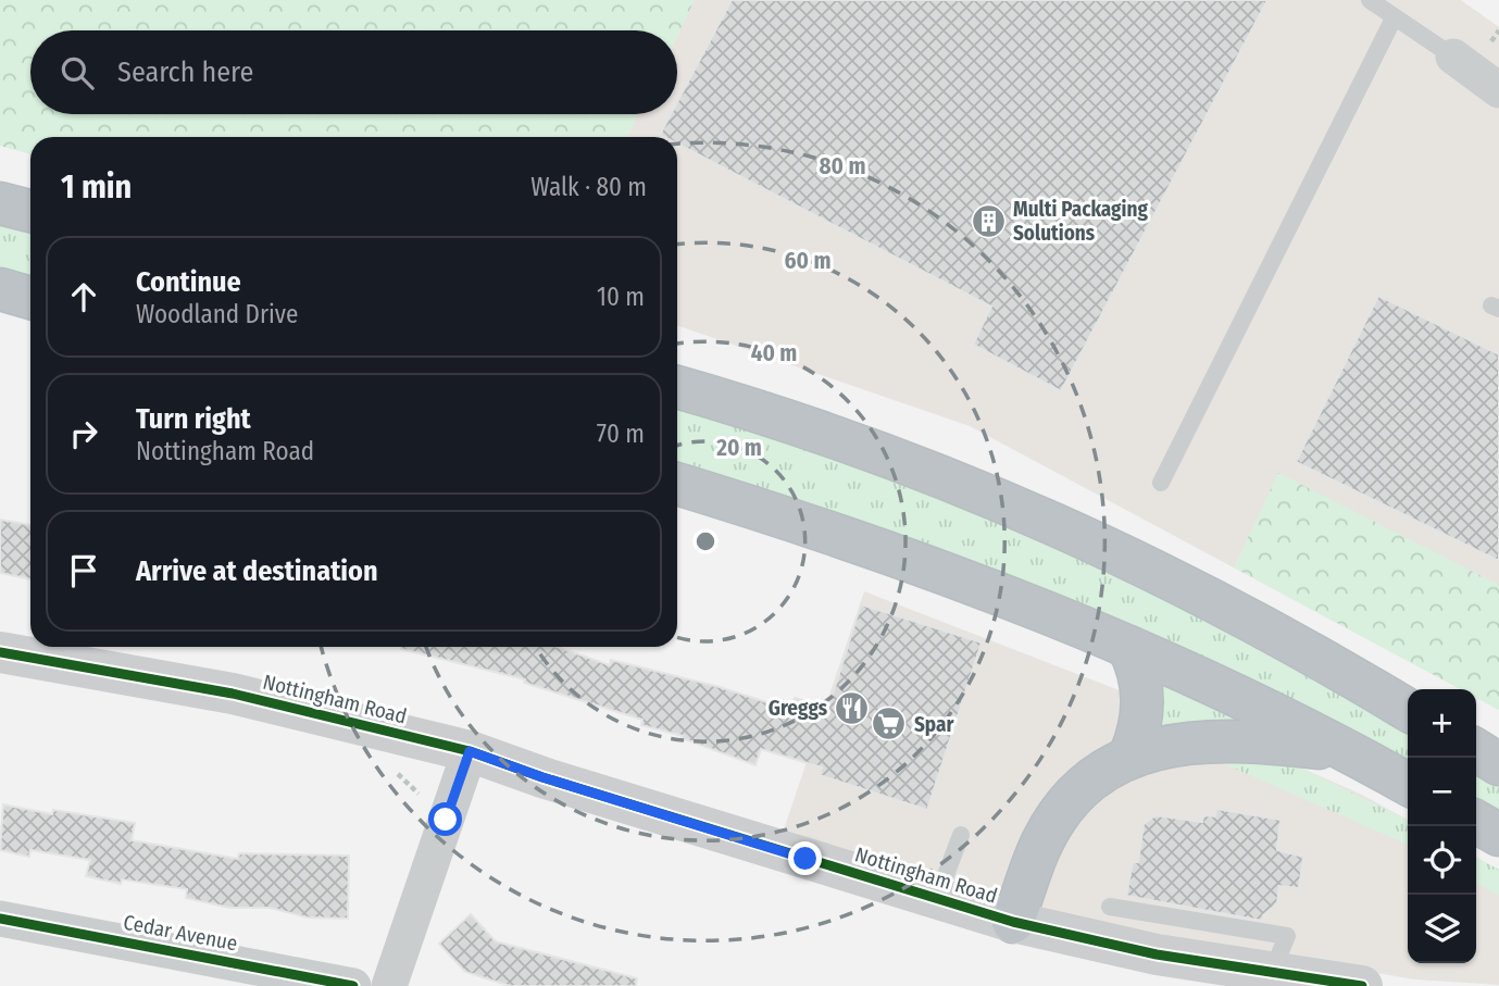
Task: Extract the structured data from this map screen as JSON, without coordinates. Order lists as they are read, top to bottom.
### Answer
{
  "streets": {
    "street": ["Nottingham Road", "Cedar Avenue"]
  },
  "places": {
    "building": ["Multi Packaging Solutions"],
    "restaurant": ["Greggs"],
    "supermarket": ["Spar"]
  },
  "page": {
    "search": "Search here",
    "heading": ["1 min", "Walk · 80 m"],
    "list": [
      ["Continue", "Woodland Drive", "10 m"],
      ["Turn right", "Nottingham Road", "70 m"],
      "Arrive at destination"
    ],
    "map_buttons": ["+", "−"]
  },
  "rings": [
    "80 m",
    "60 m",
    "40 m",
    "20 m"
  ]
}
